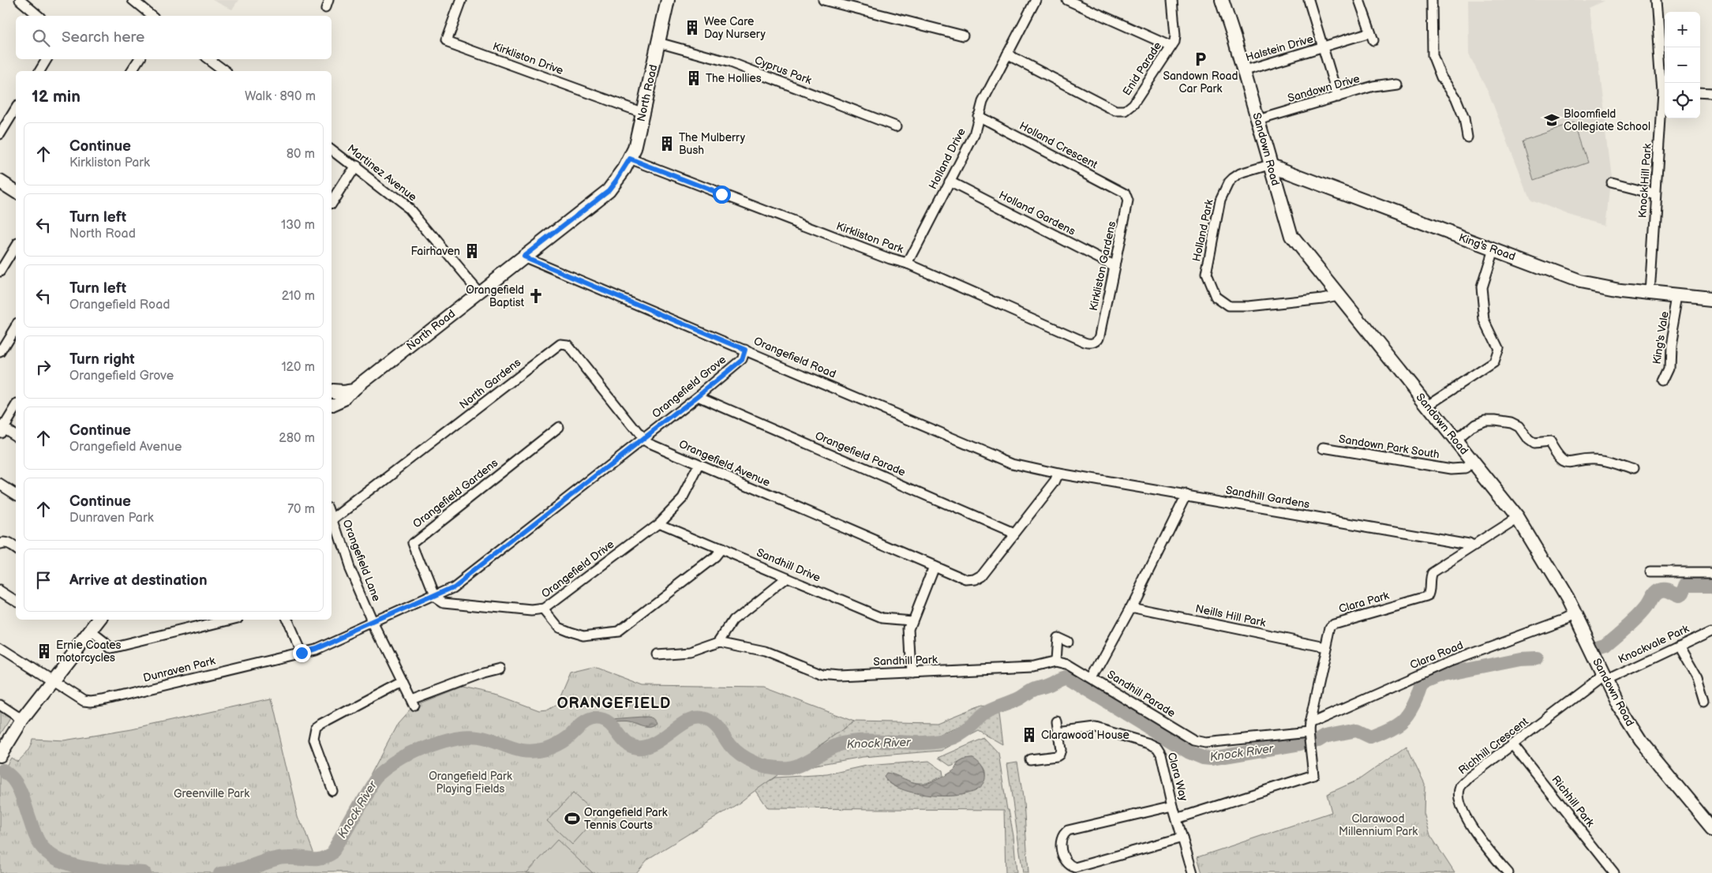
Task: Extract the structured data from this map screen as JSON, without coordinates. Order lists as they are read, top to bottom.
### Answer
{
  "streets": {
    "street": [
      "Halstein Drive",
      "Kirkliston Drive",
      "Enid Parade",
      "Cyprus Park",
      "Sandown Drive",
      "North Road",
      "Holland Crescent",
      "Sandown Road",
      "Holland Drive",
      "Martinez Avenue",
      "Knock Hill Park",
      "Holland Gardens",
      "Holland Park",
      "Kirkliston Park",
      "King's Road",
      "Kirkliston Gardens",
      "King's Vale",
      "Orangefield Road",
      "North Gardens",
      "Orangefield Grove",
      "Sandown Park South",
      "Orangefield Parade",
      "Orangefield Avenue",
      "Orangefield Gardens",
      "Sandhill Gardens",
      "Orangefield Lane",
      "Sandhill Drive",
      "Orangefield Drive",
      "Clara Park",
      "Neills Hill Park",
      "Knockvale Park",
      "Clara Road",
      "Sandhill Park",
      "Dunraven Park",
      "Sandhill Parade",
      "Richhill Crescent",
      "Clara Way",
      "Richhill Park"
    ]
  },
  "crossings": [
    ["Halstein Drive", "Sandown Road"],
    ["Kirkliston Drive", "North Road"],
    ["Enid Parade", "Holland Drive"],
    ["Cyprus Park", "North Road"],
    ["Sandown Drive", "Sandown Road"],
    ["North Road", "Martinez Avenue"],
    ["North Road", "Kirkliston Park"],
    ["North Road", "Orangefield Road"],
    ["Holland Crescent", "Holland Drive"],
    ["Holland Crescent", "Kirkliston Gardens"],
    ["Sandown Road", "Holland Park"],
    ["Sandown Road", "King's Road"],
    ["Sandown Road", "Sandown Park South"],
    ["Sandown Road", "Clara Park"],
    ["Sandown Road", "Knockvale Park"],
    ["Sandown Road", "Clara Road"],
    ["Sandown Road", "Richhill Crescent"],
    ["Holland Drive", "Holland Gardens"],
    ["Holland Drive", "Kirkliston Park"],
    ["Knock Hill Park", "King's Road"],
    ["Holland Gardens", "Kirkliston Gardens"],
    ["Holland Park", "King's Road"],
    ["Kirkliston Park", "Kirkliston Gardens"],
    ["King's Road", "King's Vale"],
    ["Orangefield Road", "Orangefield Grove"],
    ["Orangefield Road", "Orangefield Avenue"],
    ["Orangefield Road", "Sandhill Gardens"],
    ["North Gardens", "Orangefield Grove"],
    ["North Gardens", "Orangefield Avenue"],
    ["North Gardens", "Orangefield Lane"],
    ["Orangefield Grove", "Orangefield Parade"],
    ["Orangefield Grove", "Orangefield Avenue"],
    ["Orangefield Parade", "Orangefield Avenue"],
    ["Orangefield Avenue", "Sandhill Gardens"],
    ["Orangefield Avenue", "Orangefield Drive"],
    ["Orangefield Gardens", "Orangefield Drive"],
    ["Sandhill Gardens", "Clara Park"],
    ["Sandhill Gardens", "Sandhill Parade"],
    ["Orangefield Lane", "Dunraven Park"],
    ["Sandhill Drive", "Orangefield Drive"],
    ["Clara Park", "Neills Hill Park"],
    ["Clara Park", "Clara Road"],
    ["Clara Park", "Sandhill Parade"],
    ["Clara Park", "Clara Way"],
    ["Neills Hill Park", "Sandhill Parade"],
    ["Knockvale Park", "Richhill Crescent"],
    ["Clara Road", "Sandhill Parade"],
    ["Richhill Crescent", "Richhill Park"]
  ],
  "districts": ["ORANGEFIELD"],
  "water": ["Knock River"],
  "parks": ["Orangefield Park Playing Fields", "Greenville Park", "Clarawood Millennium Park"],
  "places": {
    "building": [
      "Wee Care Day Nursery",
      "The Hollies",
      "The Mulberry Bush",
      "Fairhaven",
      "Ernie Coates motorcycles",
      "Clarawood House"
    ],
    "parking": ["Sandown Road Car Park"],
    "school or university": ["Bloomfield Collegiate School"],
    "church": ["Orangefield Baptist"],
    "sports": ["Orangefield Park Tennis Courts"]
  },
  "page": {
    "map_buttons": ["+", "−"],
    "search": "Search here",
    "heading": ["12 min", "Walk · 890 m"],
    "list": [
      ["Continue", "Kirkliston Park", "80 m"],
      ["Turn left", "North Road", "130 m"],
      ["Turn left", "Orangefield Road", "210 m"],
      ["Turn right", "Orangefield Grove", "120 m"],
      ["Continue", "Orangefield Avenue", "280 m"],
      ["Continue", "Dunraven Park", "70 m"],
      "Arrive at destination"
    ]
  }
}
